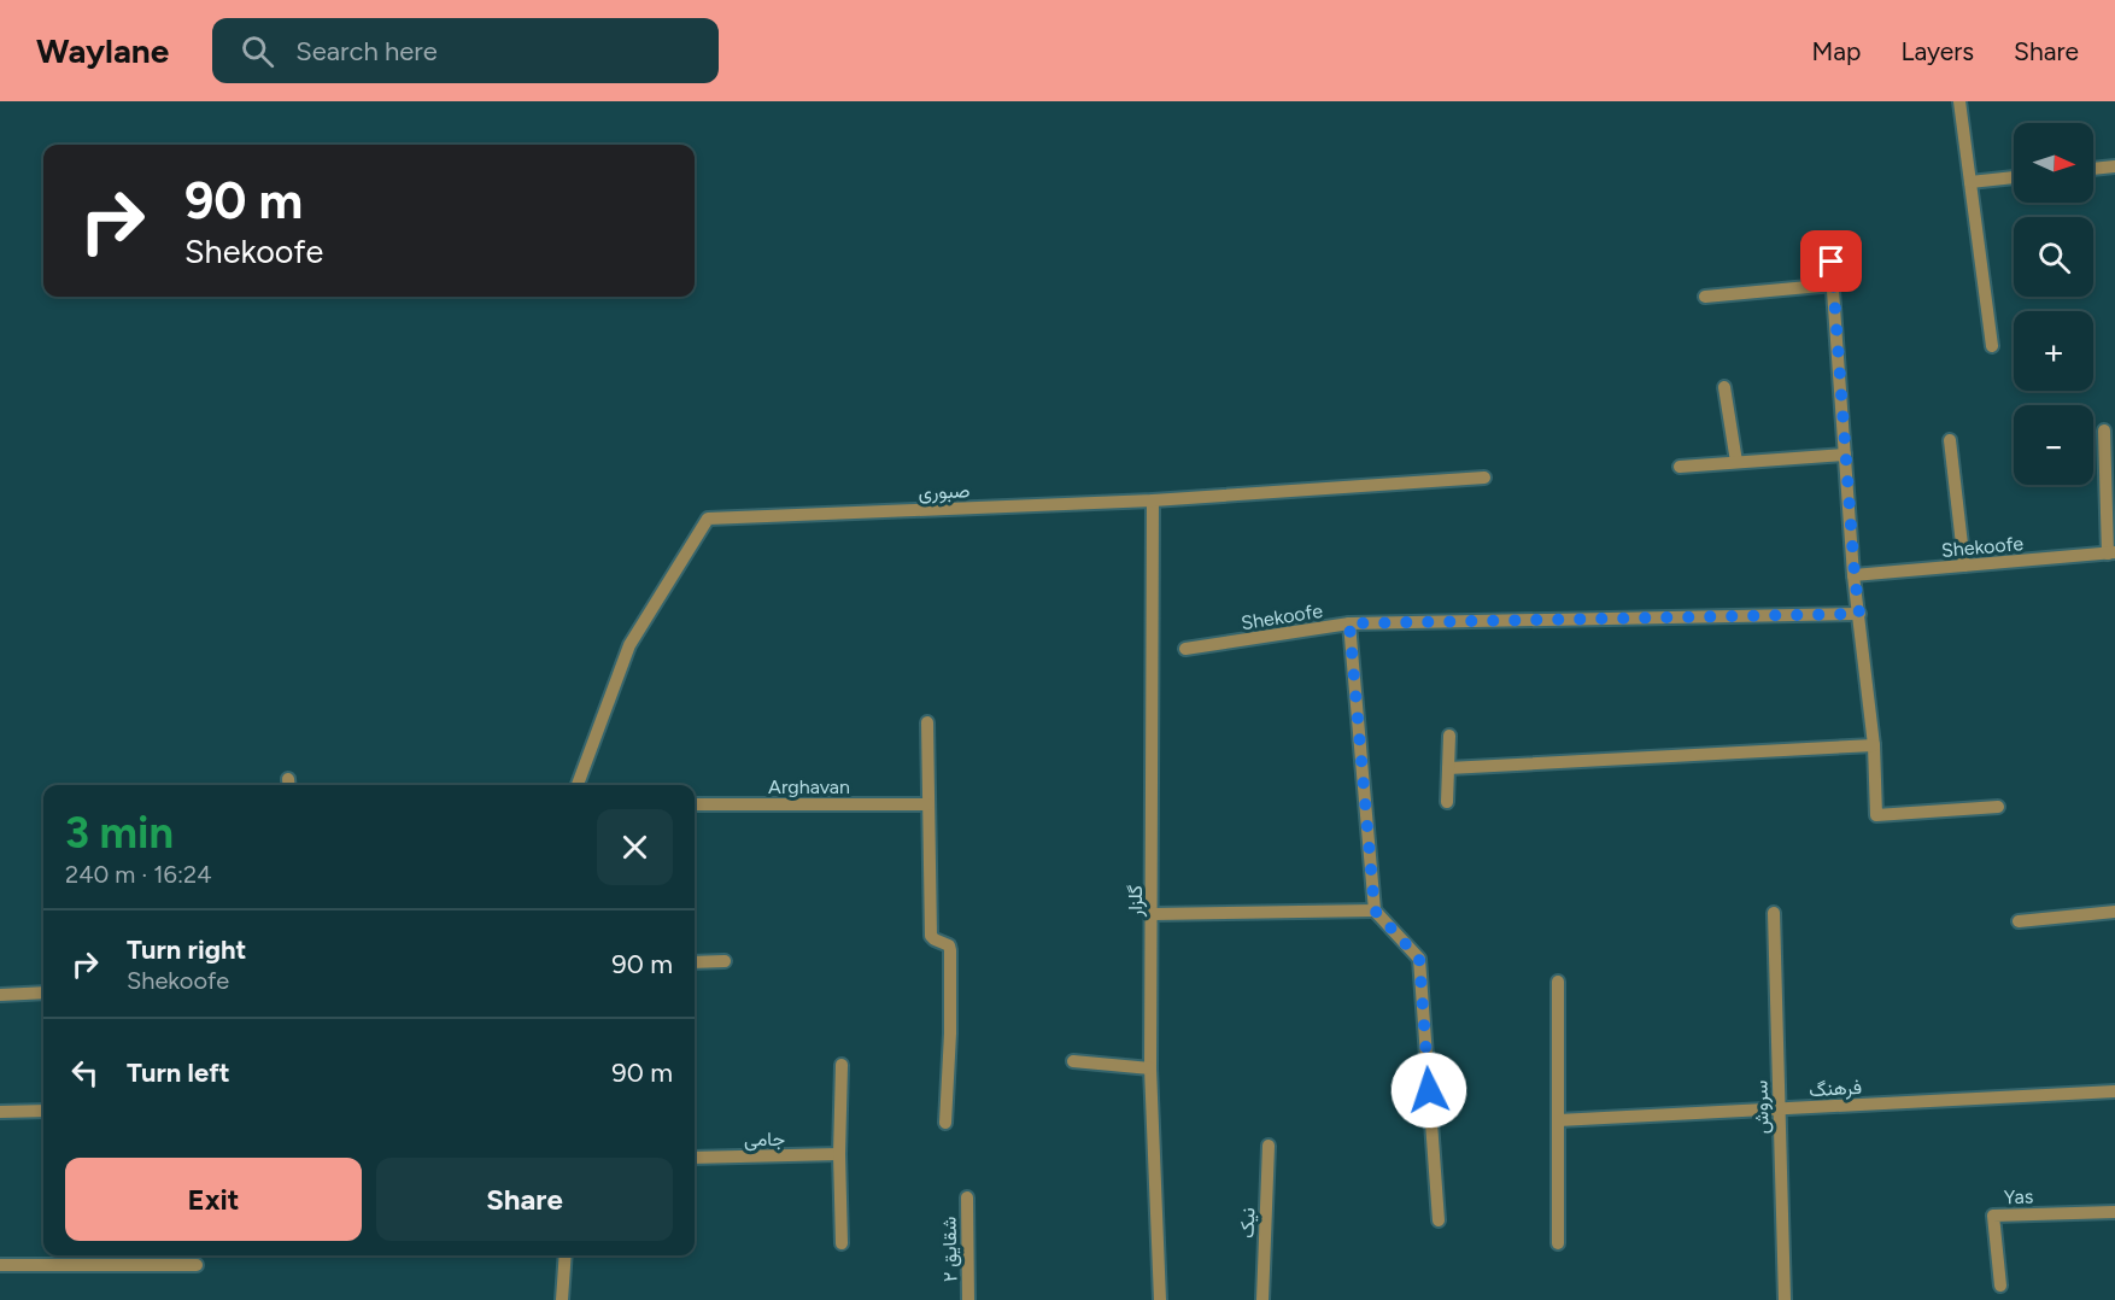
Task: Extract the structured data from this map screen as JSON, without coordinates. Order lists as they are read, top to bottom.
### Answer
{
  "streets": {
    "street": [
      "صبوری",
      "Shekoofe",
      "Arghavan",
      "گلزار",
      "فرهنگ",
      "سروش",
      "جامی",
      "Yas",
      "نیک",
      "شقایق ۲"
    ]
  },
  "crossings": [
    ["صبوری", "گلزار"],
    ["فرهنگ", "سروش"]
  ],
  "north": "right",
  "page": {
    "header": "Waylane",
    "search": "Search here",
    "nav": ["Map", "Layers", "Share"],
    "map_buttons": ["+", "−"],
    "turn": ["90 m", "Shekoofe"],
    "heading": ["3 min", "240 m · 16:24"],
    "list": [
      {
        "name": "Turn right",
        "note": "Shekoofe",
        "value": "90 m"
      },
      {
        "name": "Turn left",
        "value": "90 m"
      }
    ],
    "buttons": ["Exit", "Share"]
  }
}
